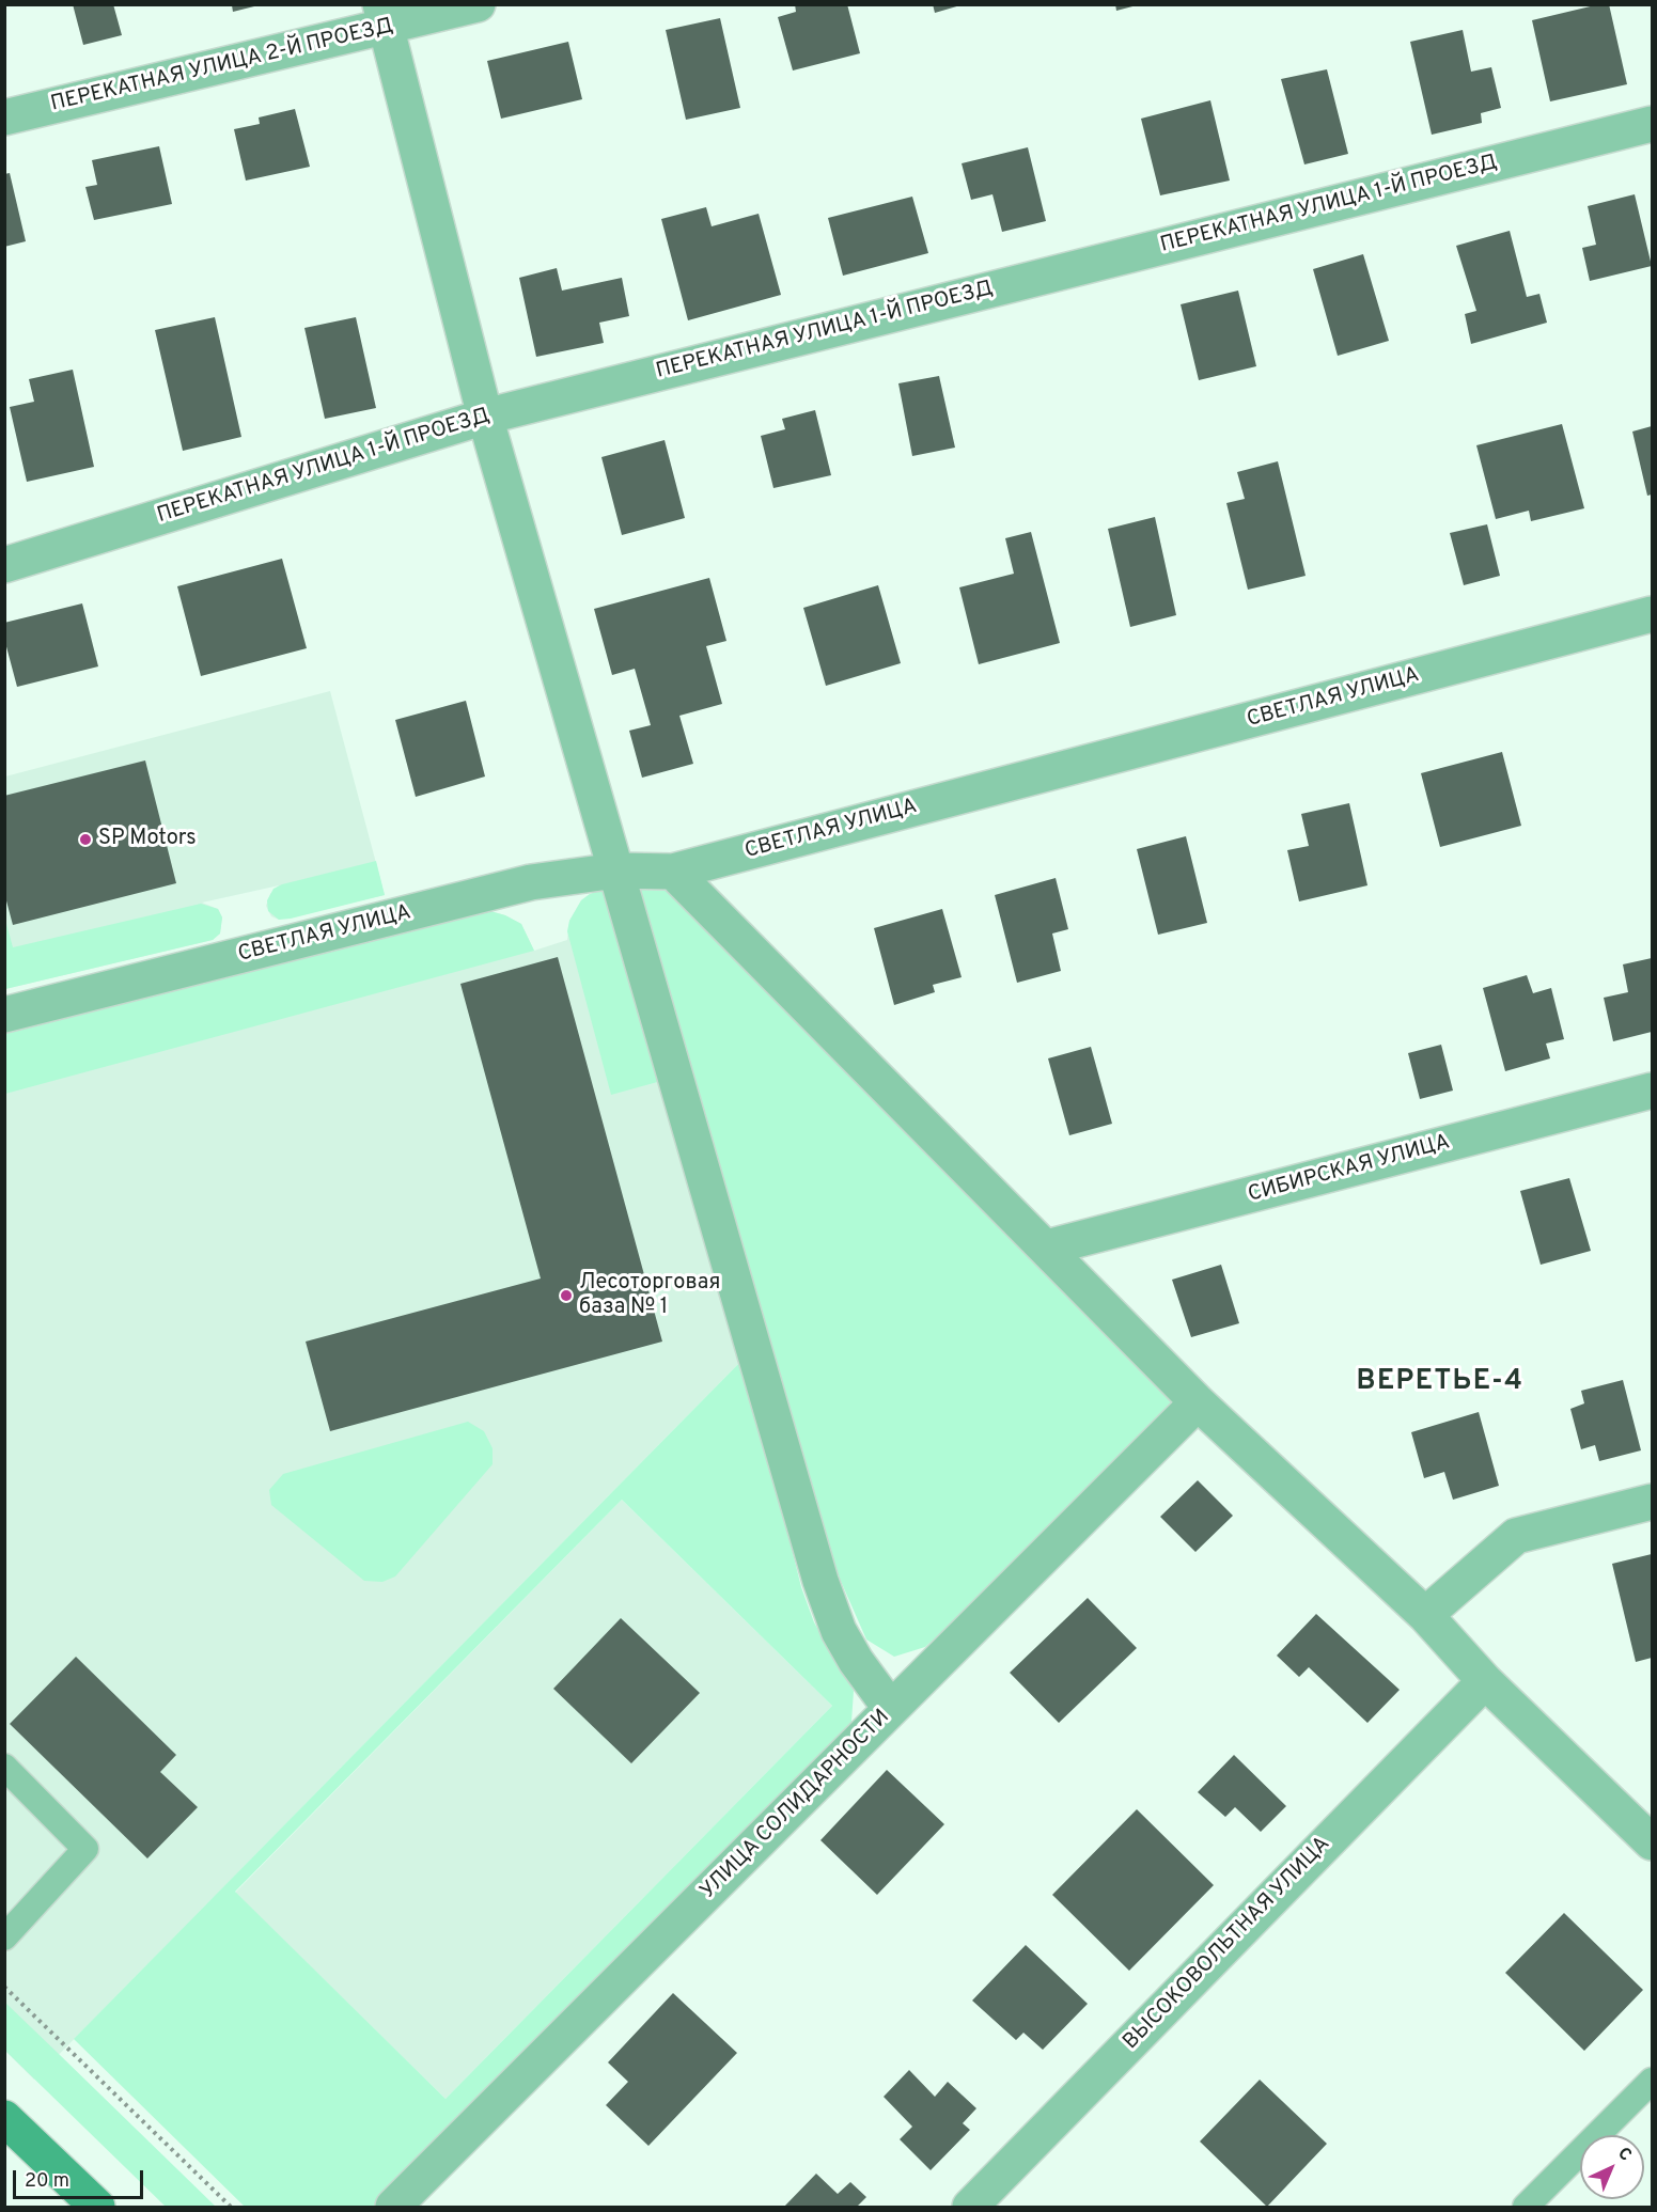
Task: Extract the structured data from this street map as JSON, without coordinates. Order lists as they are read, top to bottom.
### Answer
{
  "streets": {
    "street": [
      "ПЕРЕКАТНАЯ УЛИЦА 2-Й ПРОЕЗД",
      "ПЕРЕКАТНАЯ УЛИЦА 1-Й ПРОЕЗД",
      "СВЕТЛАЯ УЛИЦА",
      "СИБИРСКАЯ УЛИЦА",
      "УЛИЦА СОЛИДАРНОСТИ",
      "ВЫСОКОВОЛЬТНАЯ УЛИЦА"
    ]
  },
  "districts": ["ВЕРЕТЬЕ-4"],
  "places": ["SP Motors", "Лесоторговая база № 1"],
  "scale_bar": "20 m",
  "north": "top right"
}
